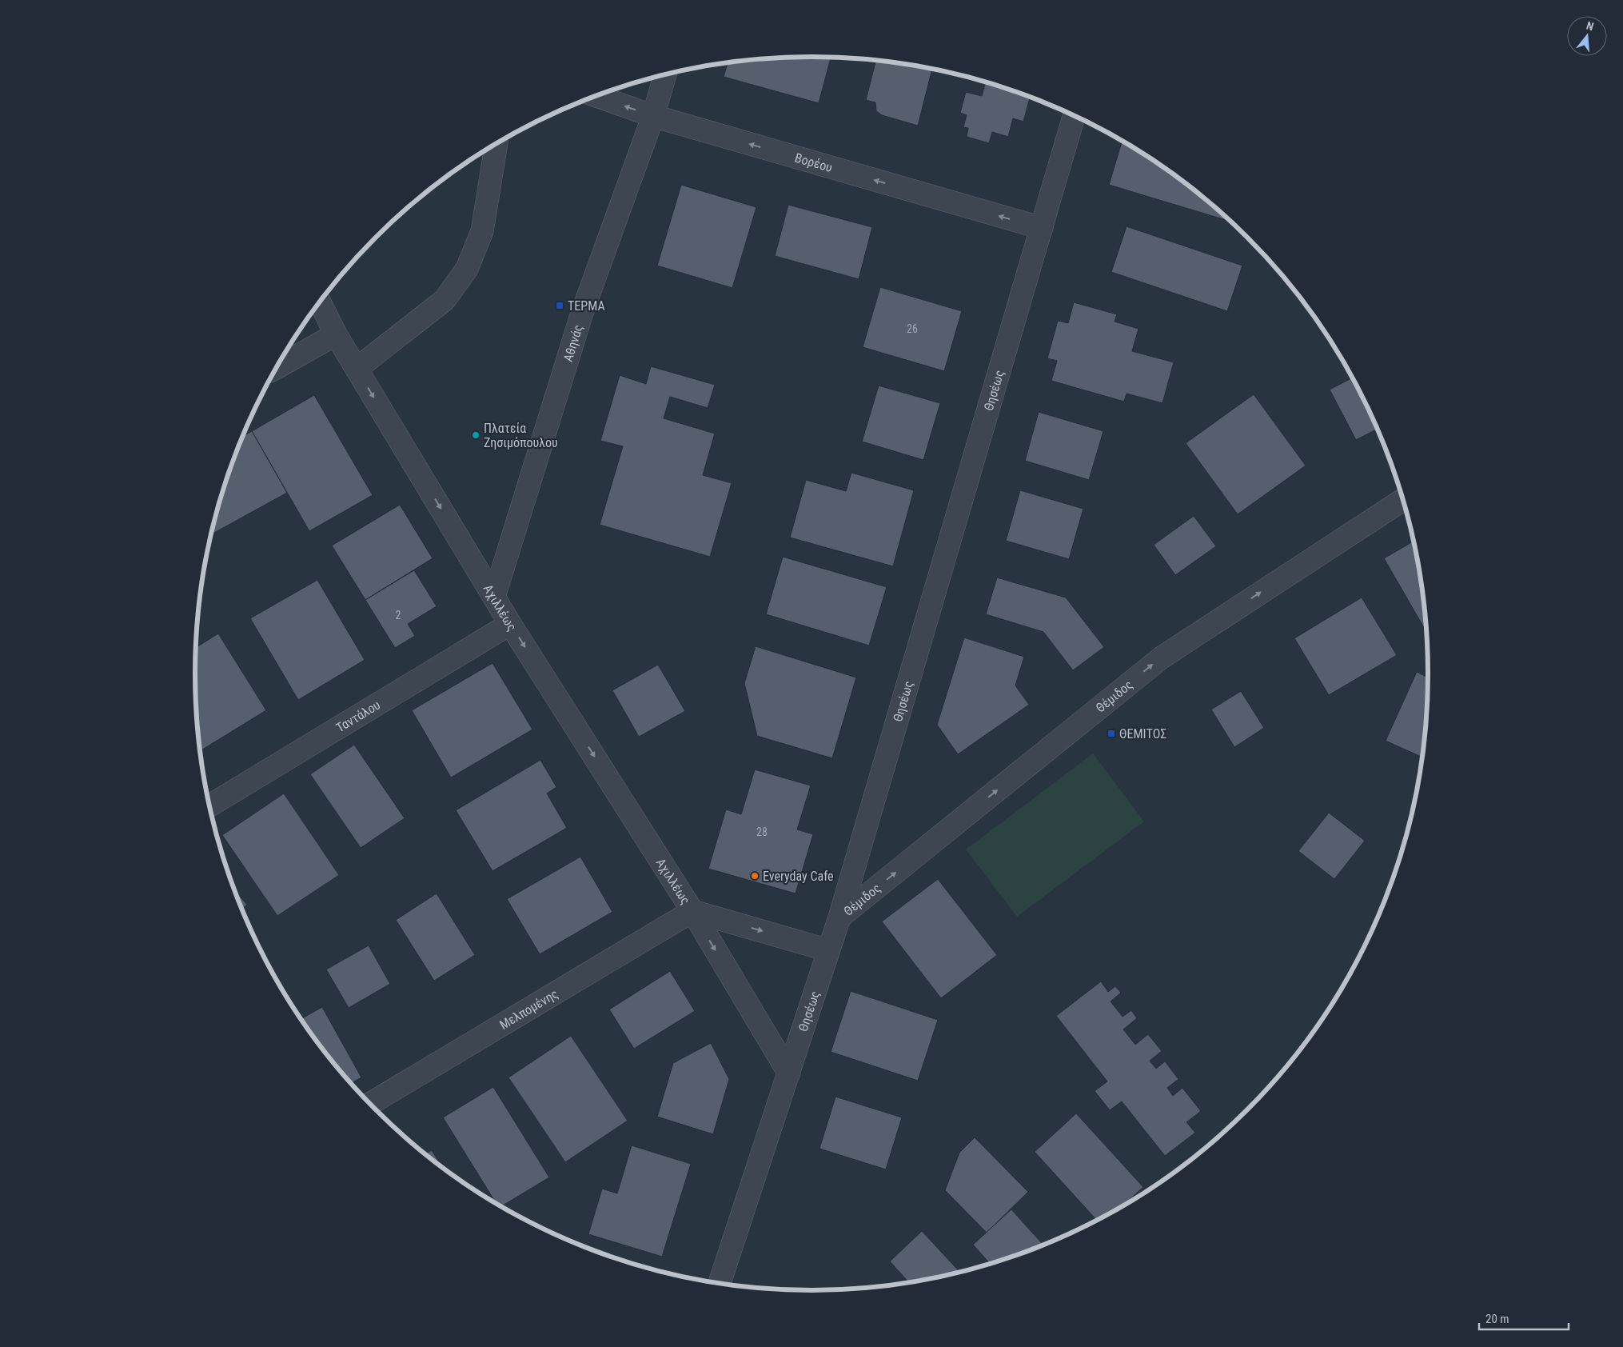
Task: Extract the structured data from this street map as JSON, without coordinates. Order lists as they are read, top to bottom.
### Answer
{
  "streets": {
    "street": [
      "Βορέου",
      "Αθηνάς",
      "Θησέως",
      "Αχιλλέως",
      "Θέμιδος",
      "Ταντάλου",
      "Μελπομένης"
    ]
  },
  "crossings": [
    ["Βορέου", "Αθηνάς"],
    ["Βορέου", "Θησέως"],
    ["Αθηνάς", "Αχιλλέως"],
    ["Θησέως", "Αχιλλέως"],
    ["Θησέως", "Θέμιδος"],
    ["Αχιλλέως", "Ταντάλου"],
    ["Αχιλλέως", "Μελπομένης"]
  ],
  "one_way": ["Βορέου", "Αχιλλέως", "Θέμιδος"],
  "places": {
    "transit": ["ΤΕΡΜΑ", "ΘΕΜΙΤΟΣ"],
    "other": ["Πλατεία Ζησιμόπουλου", "Everyday Cafe"]
  },
  "house_numbers": ["26", "2", "28"],
  "scale_bar": "20 m",
  "north": "top"
}
